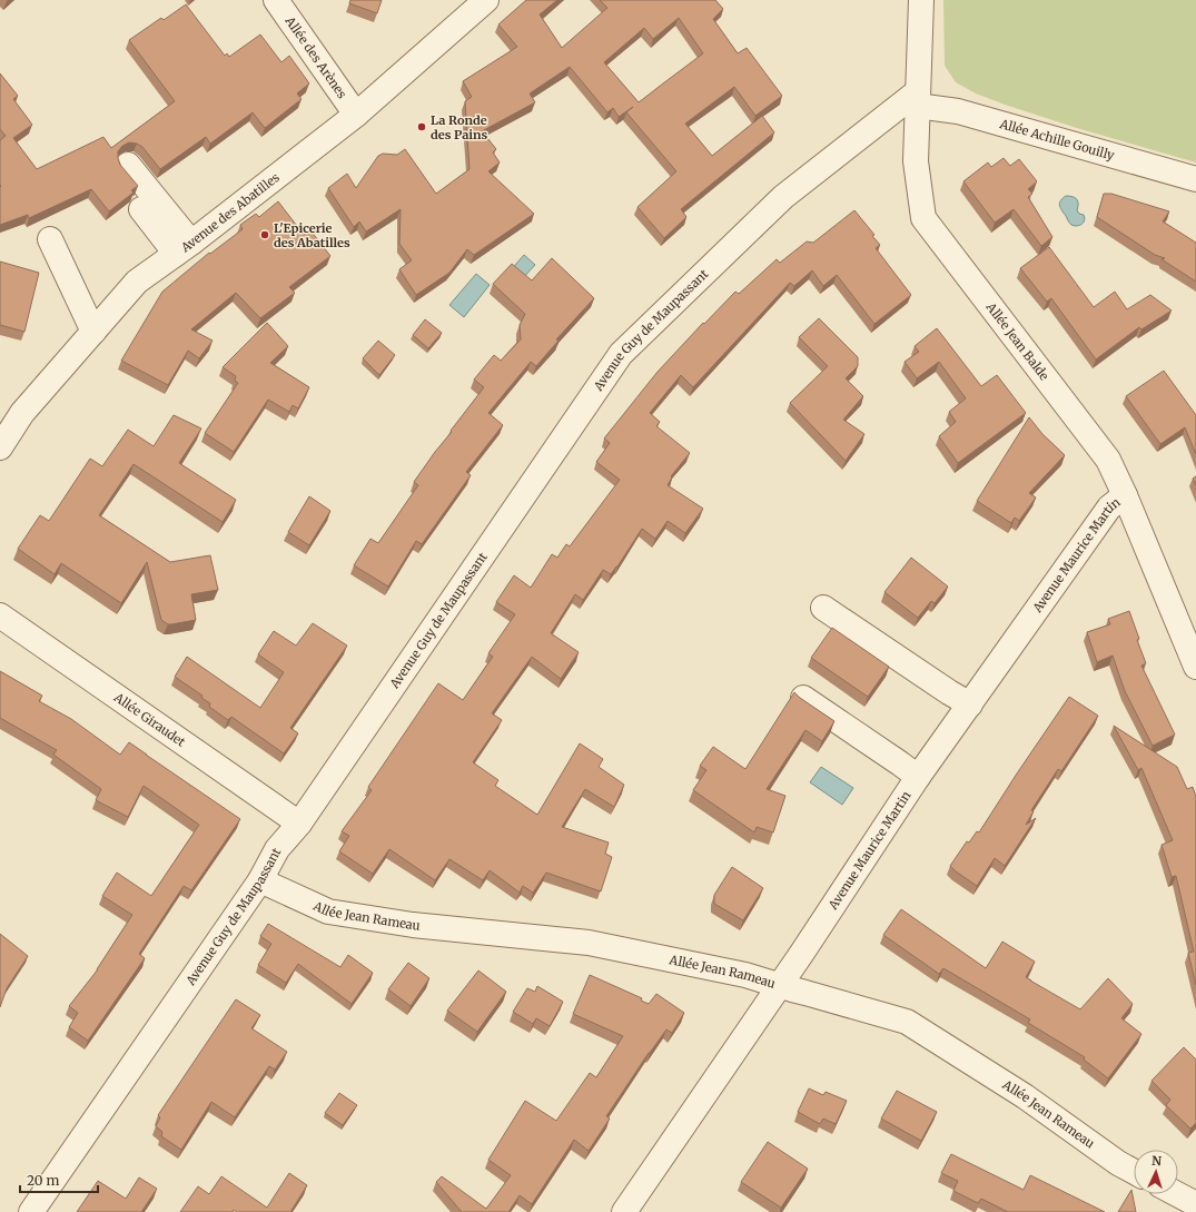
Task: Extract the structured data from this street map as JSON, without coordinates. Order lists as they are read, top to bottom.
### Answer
{
  "streets": {
    "street": [
      "Allée des Arènes",
      "Allée Achille Gouilly",
      "Avenue des Abatilles",
      "Avenue Guy de Maupassant",
      "Allée Jean Balde",
      "Avenue Maurice Martin",
      "Allée Giraudet",
      "Allée Jean Rameau"
    ]
  },
  "crossings": [
    ["Allée des Arènes", "Avenue des Abatilles"],
    ["Allée Achille Gouilly", "Avenue Guy de Maupassant"],
    ["Allée Achille Gouilly", "Allée Jean Balde"],
    ["Avenue Guy de Maupassant", "Allée Jean Balde"],
    ["Avenue Guy de Maupassant", "Allée Giraudet"],
    ["Avenue Guy de Maupassant", "Allée Jean Rameau"],
    ["Allée Jean Balde", "Avenue Maurice Martin"],
    ["Avenue Maurice Martin", "Allée Jean Rameau"]
  ],
  "places": ["La Ronde des Pains", "L'Epicerie des Abatilles"],
  "scale_bar": "20 m",
  "north": "top"
}
